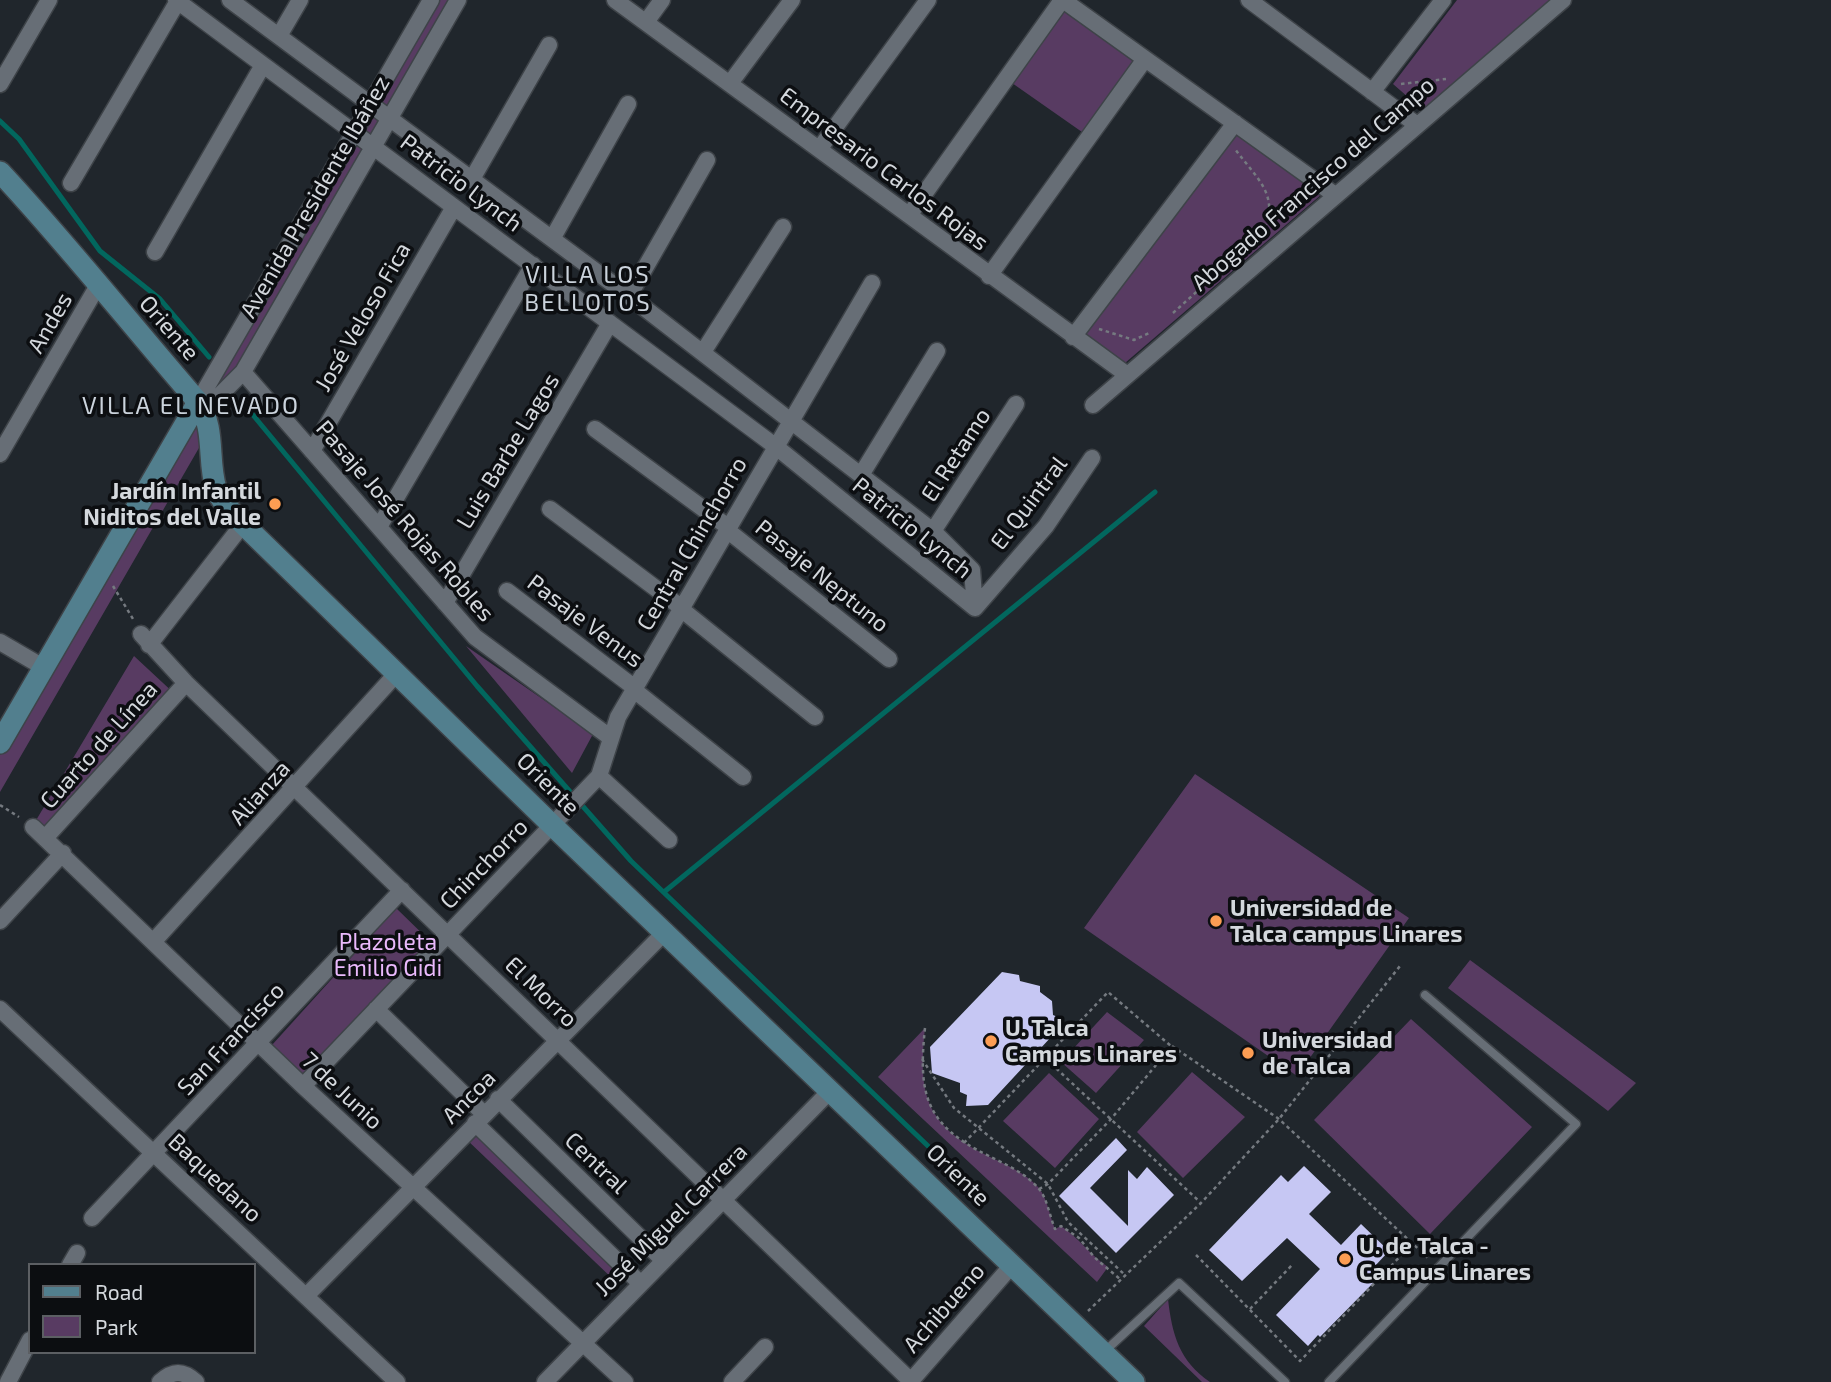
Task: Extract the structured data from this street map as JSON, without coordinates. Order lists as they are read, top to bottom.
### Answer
{
  "streets": {
    "street": [
      "Empresario Carlos Rojas",
      "Patricio Lynch",
      "Abogado Francisco del Campo",
      "Avenida Presidente Ibáñez",
      "José Veloso Fica",
      "Andes",
      "Oriente",
      "Luis Barbe Lagos",
      "El Retamo",
      "El Quintral",
      "Pasaje José Rojas Robles",
      "Central Chinchorro",
      "Pasaje Neptuno",
      "Pasaje Venus",
      "Cuarto de Línea",
      "Alianza",
      "Chinchorro",
      "El Morro",
      "San Francisco",
      "7 de Junio",
      "Ancoa",
      "Central",
      "Baquedano",
      "José Miguel Carrera",
      "Achibueno"
    ]
  },
  "crossings": [
    ["Empresario Carlos Rojas", "Abogado Francisco del Campo"],
    ["Patricio Lynch", "Avenida Presidente Ibáñez"],
    ["Patricio Lynch", "José Veloso Fica"],
    ["Patricio Lynch", "Luis Barbe Lagos"],
    ["Patricio Lynch", "El Retamo"],
    ["Patricio Lynch", "El Quintral"],
    ["Patricio Lynch", "Central Chinchorro"],
    ["Avenida Presidente Ibáñez", "Oriente"],
    ["Avenida Presidente Ibáñez", "Pasaje José Rojas Robles"],
    ["José Veloso Fica", "Pasaje José Rojas Robles"],
    ["Andes", "Oriente"],
    ["Oriente", "Central Chinchorro"],
    ["Oriente", "Alianza"],
    ["Oriente", "Chinchorro"],
    ["Oriente", "Ancoa"],
    ["Oriente", "José Miguel Carrera"],
    ["Oriente", "Achibueno"],
    ["Luis Barbe Lagos", "Pasaje José Rojas Robles"],
    ["Pasaje José Rojas Robles", "Central Chinchorro"],
    ["Central Chinchorro", "Pasaje Neptuno"],
    ["Central Chinchorro", "Pasaje Venus"],
    ["Central Chinchorro", "Chinchorro"],
    ["Cuarto de Línea", "El Morro"],
    ["Cuarto de Línea", "7 de Junio"],
    ["Alianza", "El Morro"],
    ["Alianza", "7 de Junio"],
    ["Chinchorro", "El Morro"],
    ["Chinchorro", "7 de Junio"],
    ["El Morro", "San Francisco"],
    ["El Morro", "Ancoa"],
    ["El Morro", "José Miguel Carrera"],
    ["El Morro", "Achibueno"],
    ["San Francisco", "7 de Junio"],
    ["San Francisco", "Baquedano"],
    ["7 de Junio", "Ancoa"],
    ["7 de Junio", "José Miguel Carrera"],
    ["Ancoa", "Central"],
    ["Ancoa", "Baquedano"],
    ["Central", "José Miguel Carrera"]
  ],
  "districts": ["VILLA LOS BELLOTOS", "VILLA EL NEVADO"],
  "parks": ["Plazoleta Emilio Gidi"],
  "places": [
    "Jardín Infantil Niditos del Valle",
    "Universidad de Talca campus Linares",
    "U. Talca Campus Linares",
    "Universidad de Talca",
    "U. de Talca - Campus Linares"
  ],
  "legend": ["Road", "Park"]
}
